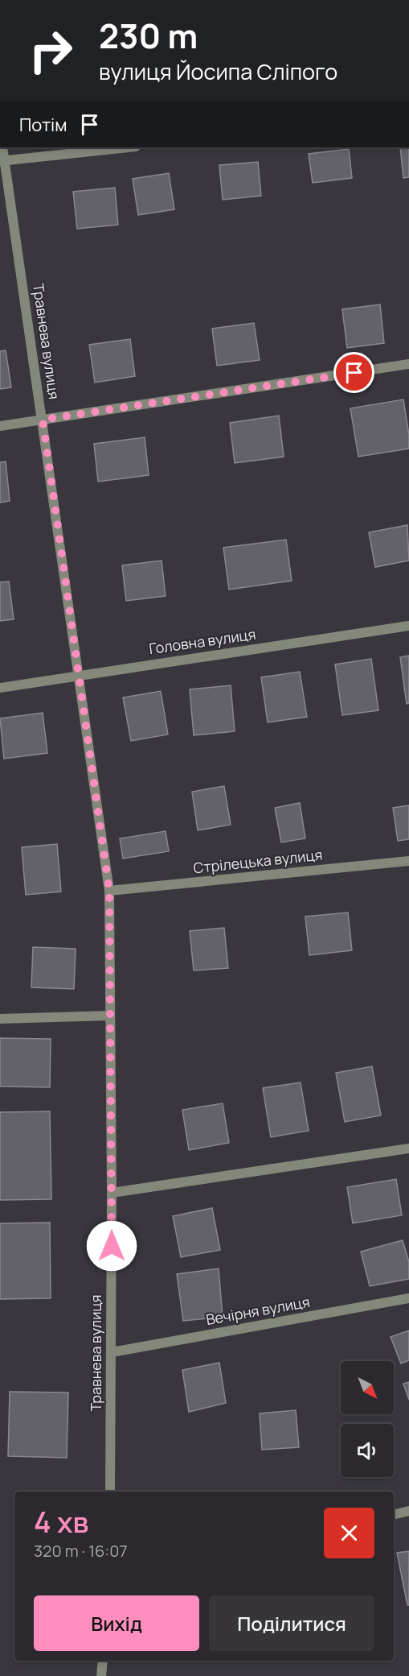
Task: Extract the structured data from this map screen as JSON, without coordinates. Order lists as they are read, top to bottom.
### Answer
{
  "streets": {
    "street": [
      "Травнева вулиця",
      "Головна вулиця",
      "Стрілецька вулиця",
      "Вечірня вулиця"
    ]
  },
  "crossings": [
    ["Травнева вулиця", "Головна вулиця"],
    ["Травнева вулиця", "Стрілецька вулиця"],
    ["Травнева вулиця", "Вечірня вулиця"]
  ],
  "north": "bottom right",
  "page": {
    "turn": ["230 m", "вулиця Йосипа Сліпого"],
    "then": "Потім",
    "heading": ["4 хв", "320 m · 16:07"],
    "buttons": ["Вихід", "Поділитися"]
  }
}
